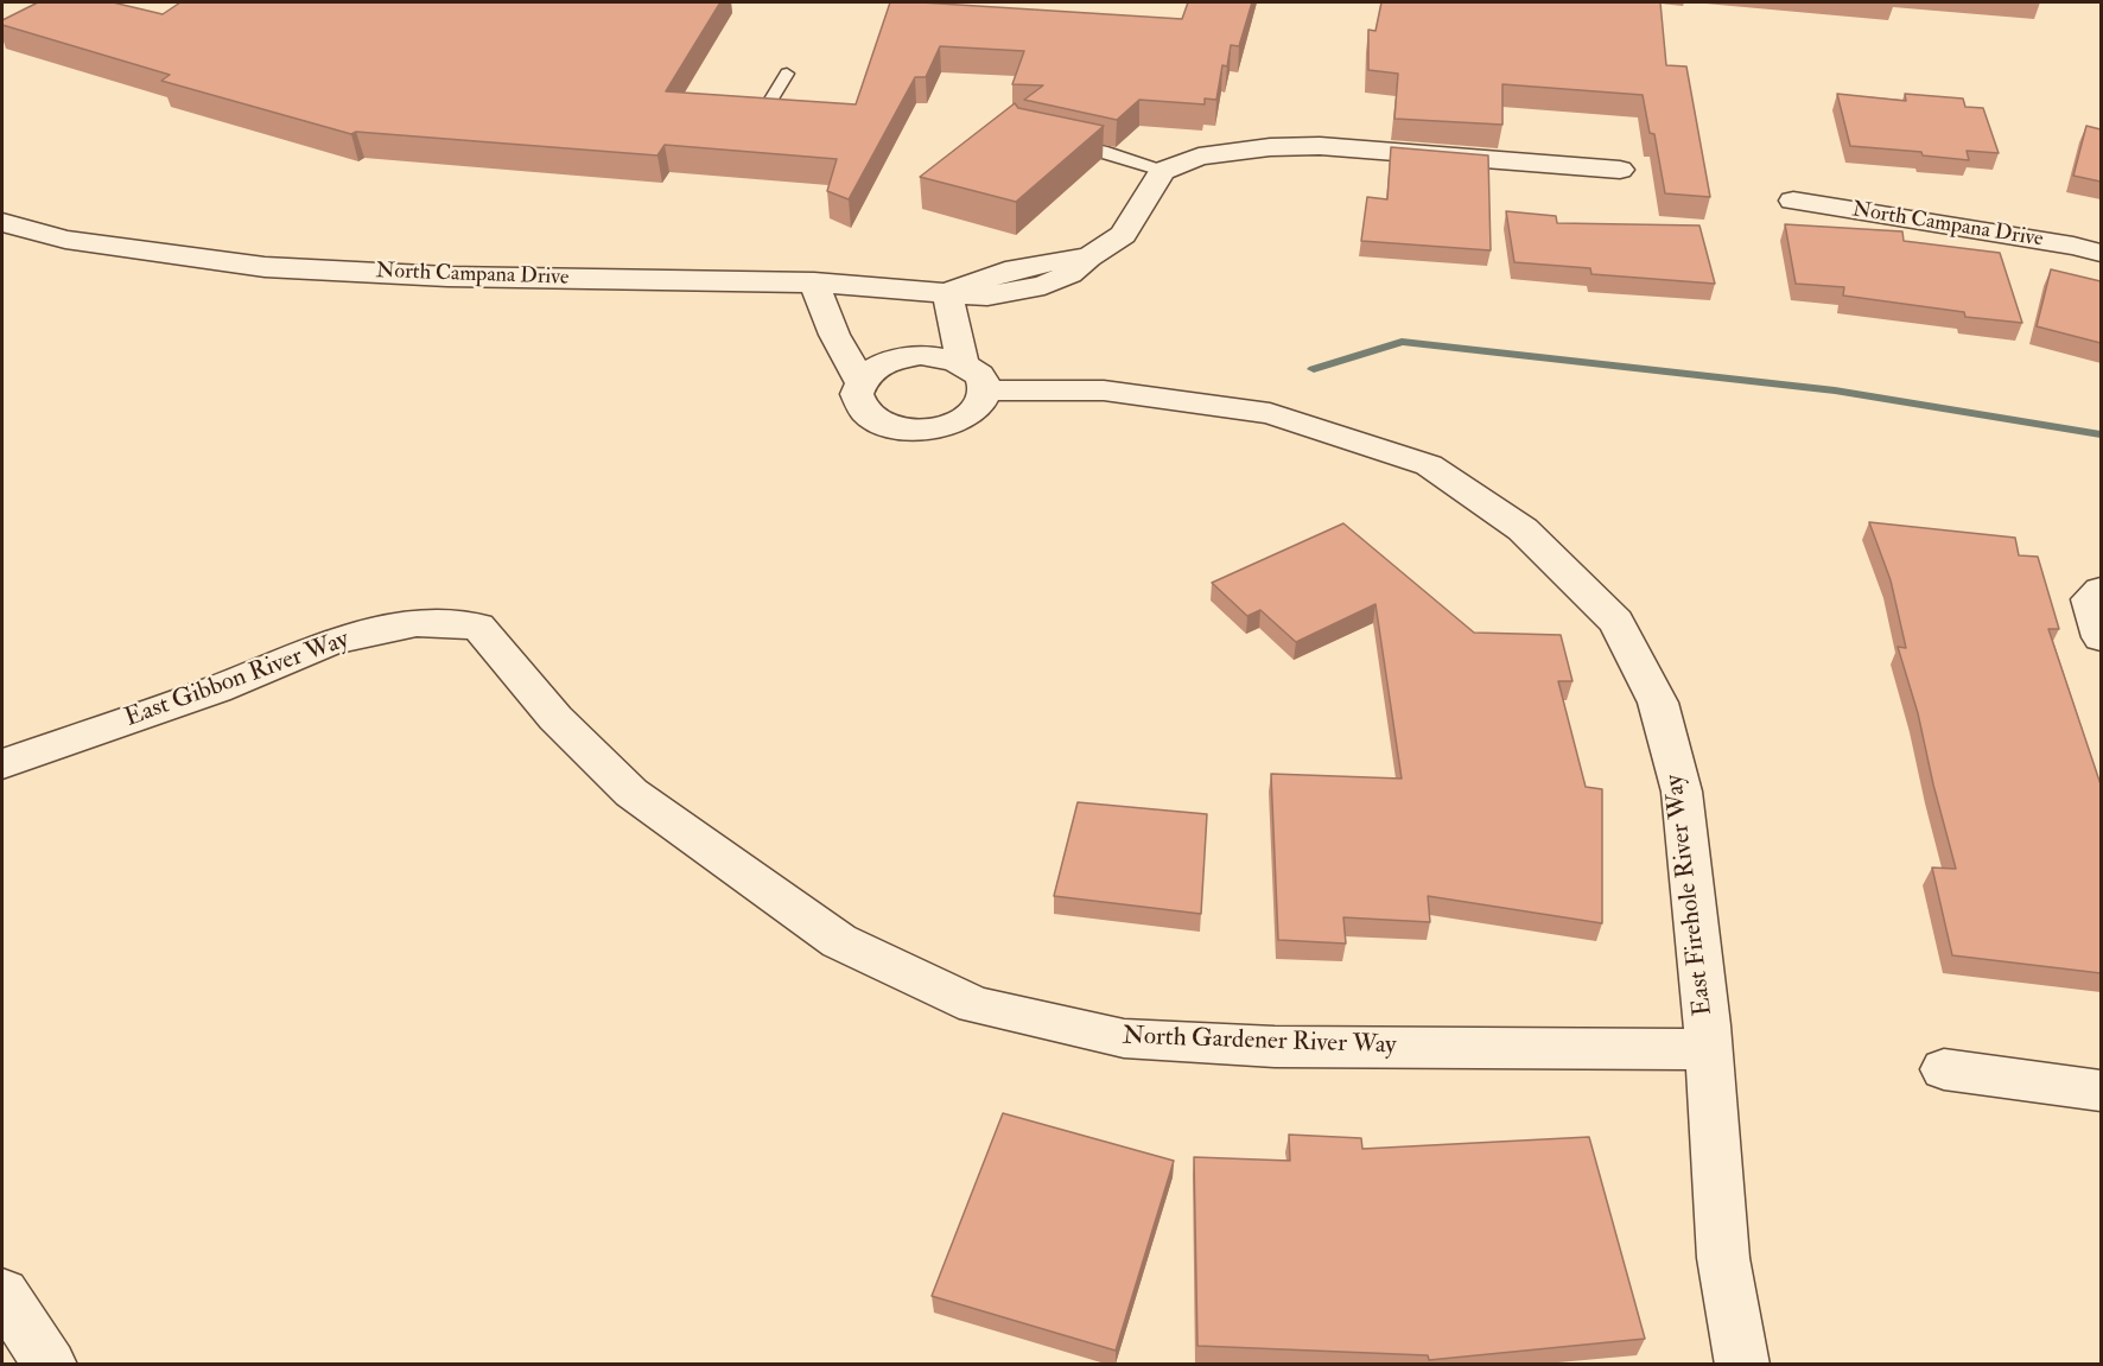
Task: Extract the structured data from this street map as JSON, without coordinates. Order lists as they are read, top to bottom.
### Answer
{
  "streets": {
    "street": [
      "North Campana Drive",
      "East Gibbon River Way",
      "East Firehole River Way",
      "North Gardener River Way"
    ]
  },
  "crossings": [
    ["East Gibbon River Way", "North Gardener River Way"],
    ["East Firehole River Way", "North Gardener River Way"]
  ]
}
